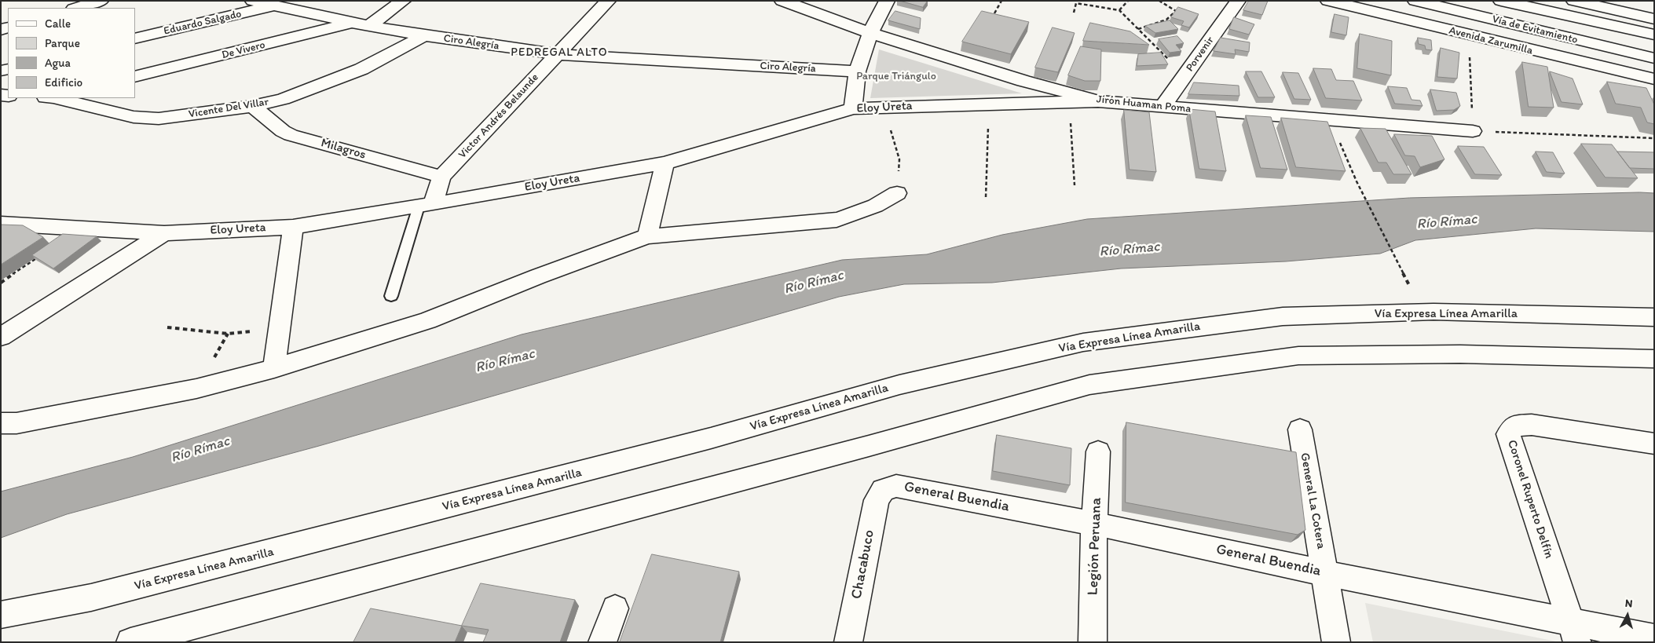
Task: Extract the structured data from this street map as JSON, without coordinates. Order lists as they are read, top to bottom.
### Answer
{
  "streets": {
    "main road": [
      "Eduardo Salgado",
      "Vía de Evitamiento",
      "Avenida Zarumilla",
      "Ciro Alegría",
      "De Vivero",
      "Porvenir",
      "Jirón Huaman Poma",
      "Eloy Ureta",
      "Vicente Del Villar",
      "Victor Andrés Belaunde",
      "Milagros",
      "Vía Expresa Línea Amarilla",
      "General Buendia",
      "Coronel Ruperto Delfín",
      "General La Cotera",
      "Legión Peruana",
      "Chacabuco"
    ]
  },
  "crossings": [
    ["Eduardo Salgado", "Ciro Alegría"],
    ["Ciro Alegría", "De Vivero"],
    ["Ciro Alegría", "Vicente Del Villar"],
    ["Ciro Alegría", "Victor Andrés Belaunde"],
    ["Porvenir", "Jirón Huaman Poma"],
    ["Jirón Huaman Poma", "Eloy Ureta"],
    ["Eloy Ureta", "Victor Andrés Belaunde"],
    ["Vicente Del Villar", "Milagros"],
    ["Victor Andrés Belaunde", "Milagros"],
    ["General Buendia", "Coronel Ruperto Delfín"],
    ["General Buendia", "General La Cotera"],
    ["General Buendia", "Legión Peruana"],
    ["General Buendia", "Chacabuco"]
  ],
  "districts": ["PEDREGAL ALTO"],
  "water": ["Río Rímac"],
  "parks": ["Parque Triángulo"],
  "legend": [
    "Calle",
    "Parque",
    "Agua",
    "Edificio"
  ],
  "north": "top"
}
